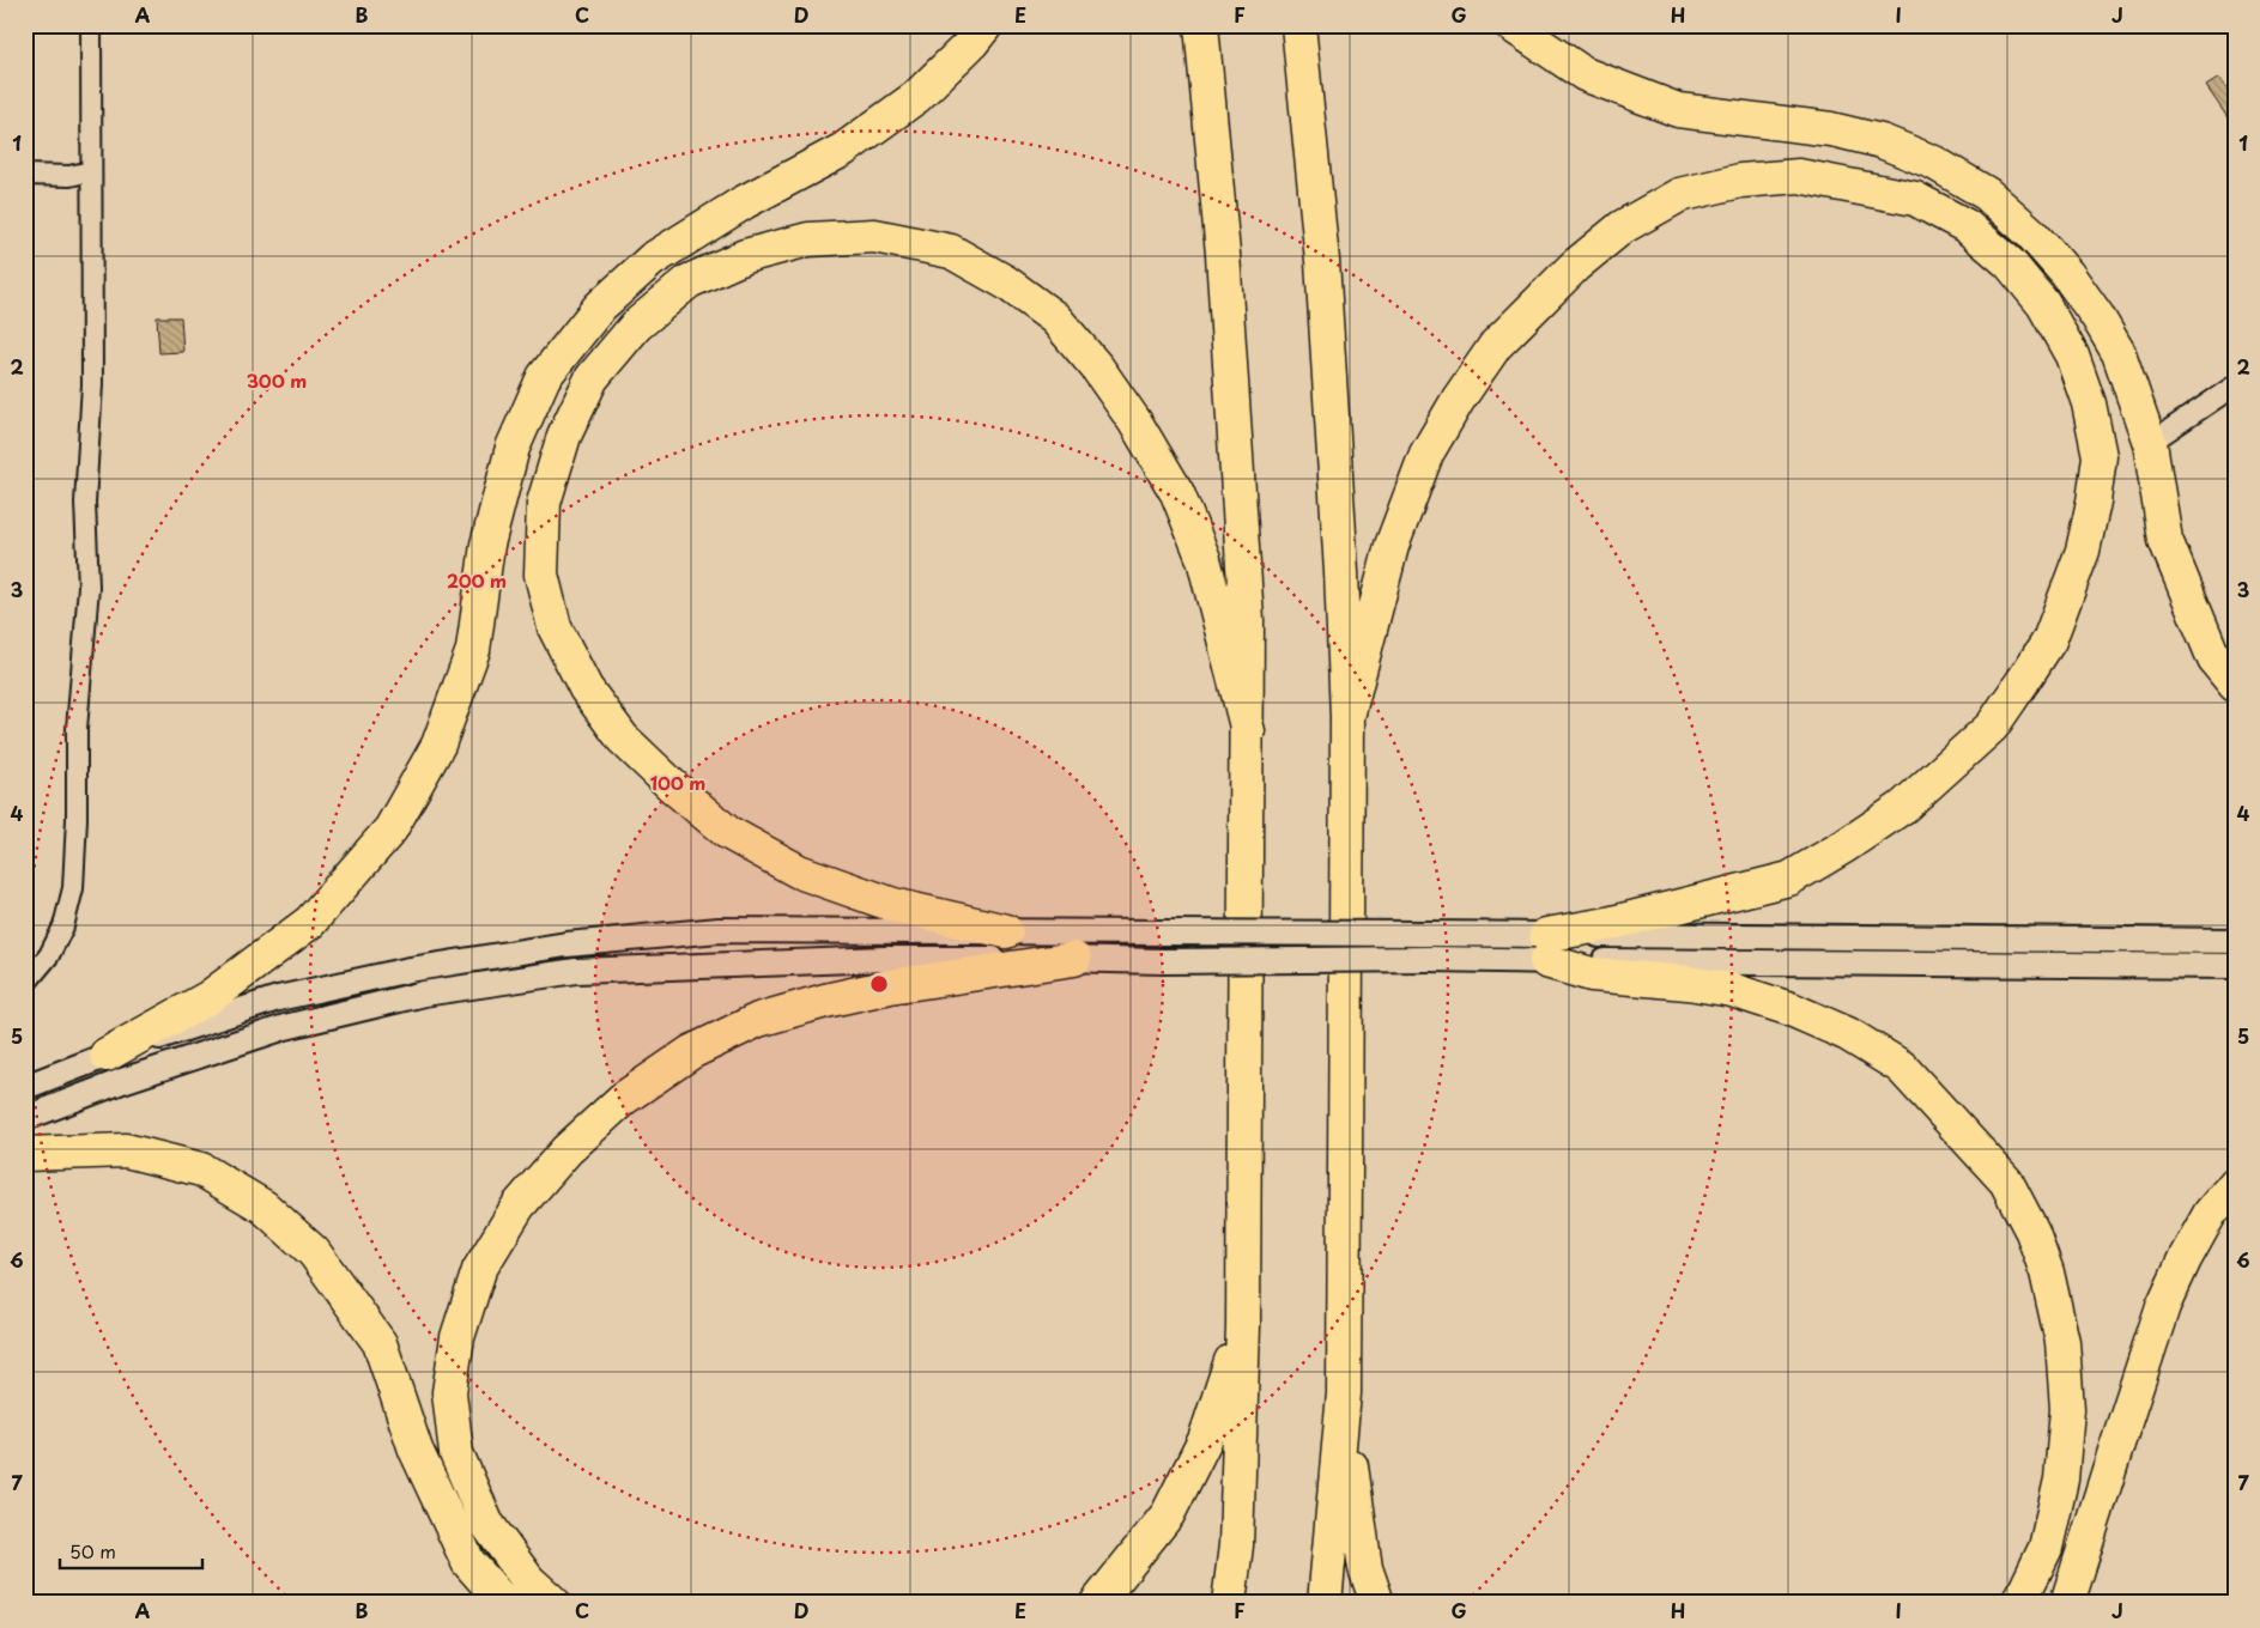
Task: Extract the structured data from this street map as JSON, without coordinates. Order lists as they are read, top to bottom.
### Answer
{
  "scale_bar": "50 m",
  "grid": {
    "columns": [
      "A",
      "B",
      "C",
      "D",
      "E",
      "F",
      "G",
      "H",
      "I",
      "J"
    ],
    "rows": [
      "1",
      "2",
      "3",
      "4",
      "5",
      "6",
      "7"
    ]
  },
  "rings": ["300 m", "200 m", "100 m"]
}
